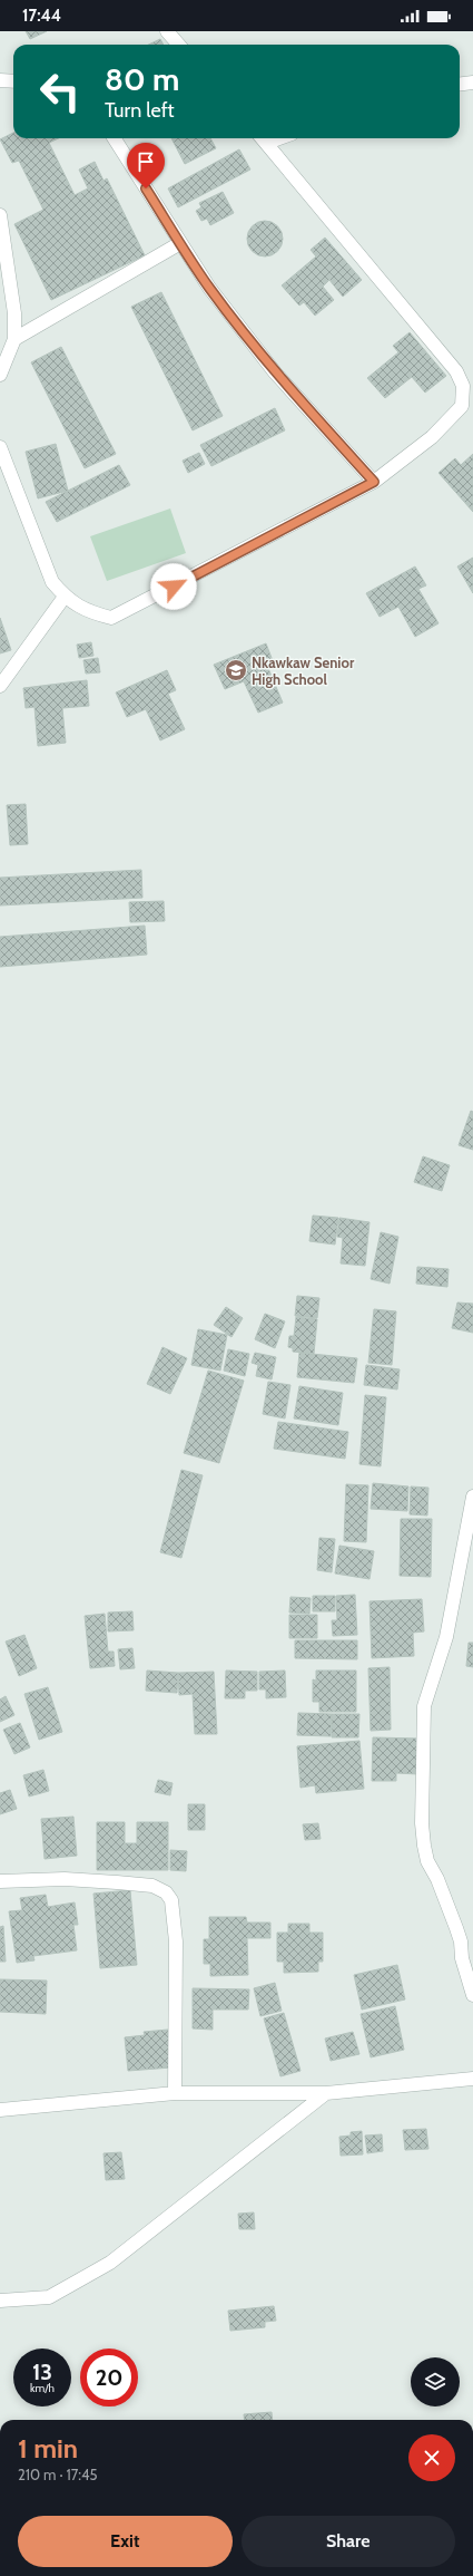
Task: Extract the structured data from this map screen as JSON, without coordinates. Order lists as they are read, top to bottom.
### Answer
{
  "places": {
    "school or university": ["Nkawkaw Senior High School"]
  },
  "page": {
    "status": "17:44",
    "turn": ["80 m", "Turn left"],
    "speed": "13 km/h",
    "limit": "20",
    "heading": ["1 min", "210 m · 17:45"],
    "buttons": ["Exit", "Share"]
  }
}
